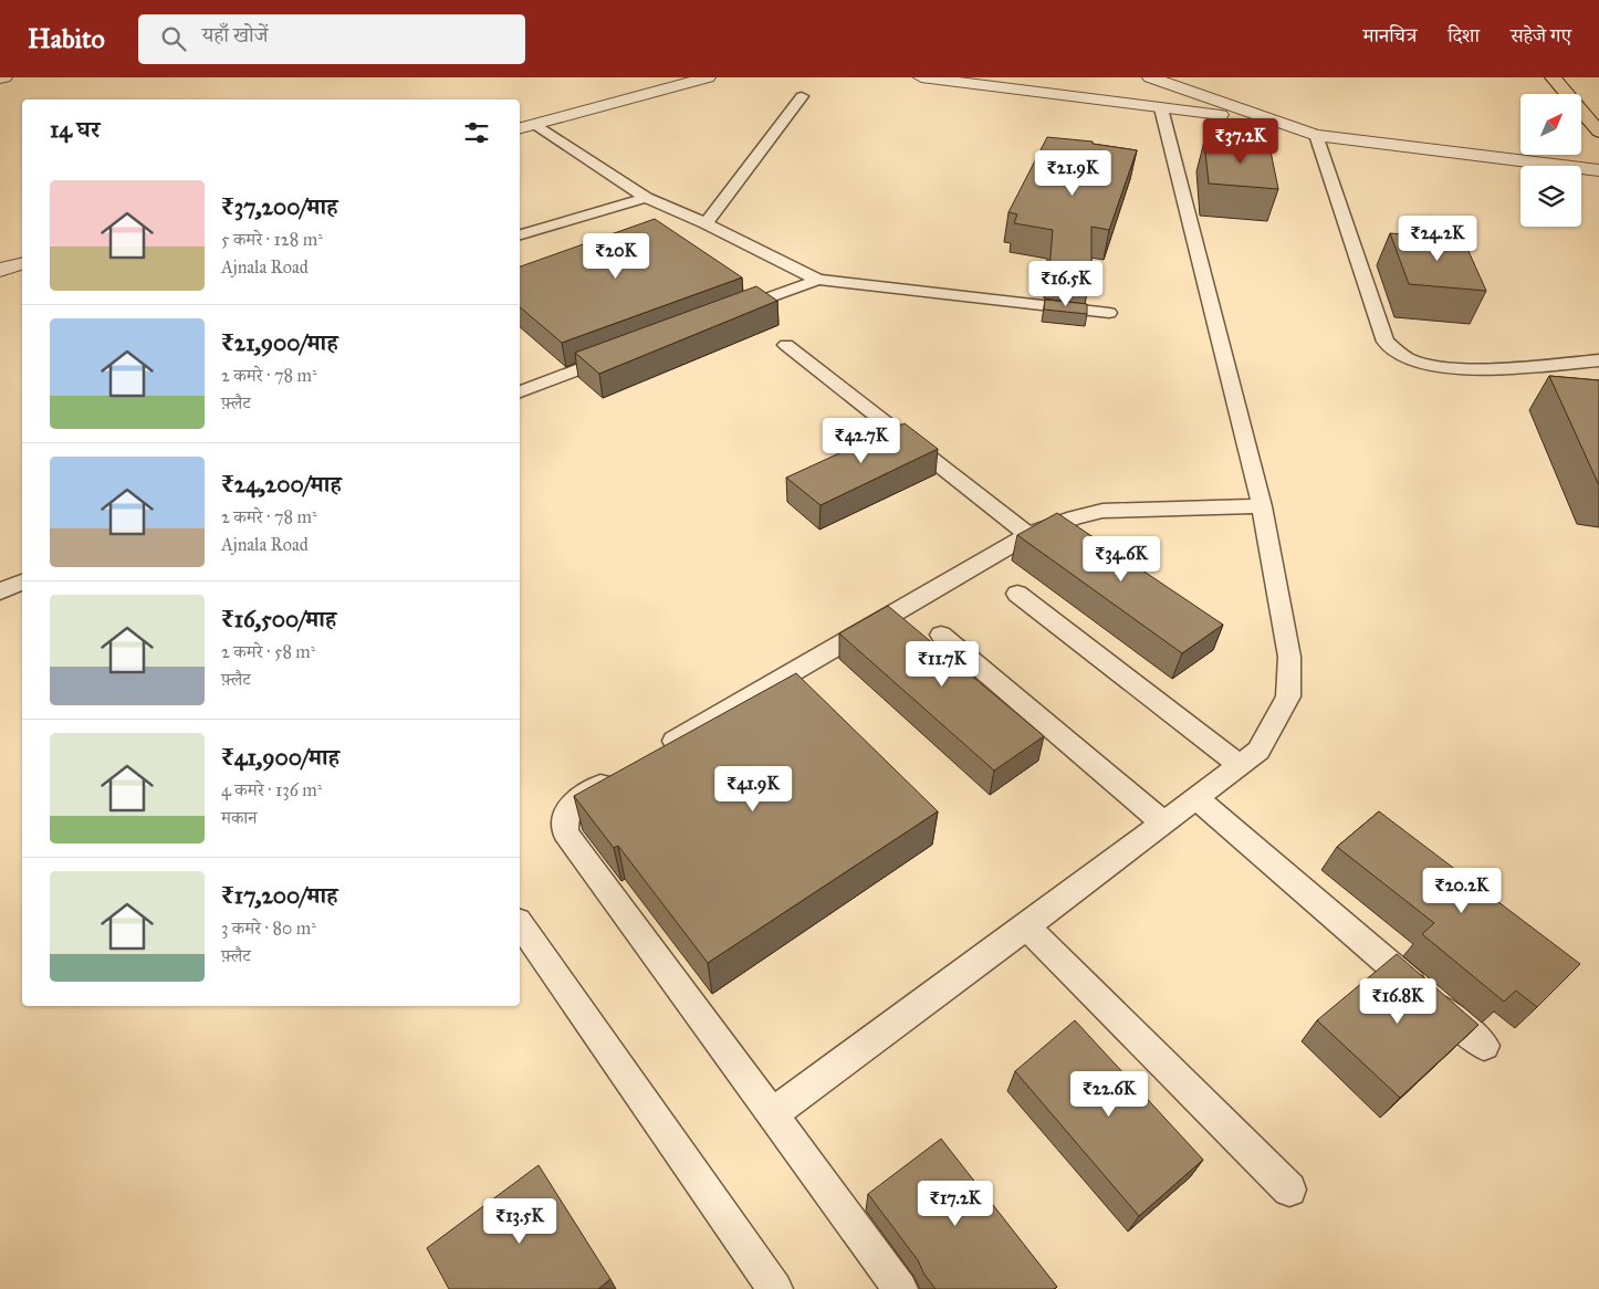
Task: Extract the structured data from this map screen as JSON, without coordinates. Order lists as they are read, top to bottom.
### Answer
{
  "north": "top right",
  "page": {
    "header": "Habito",
    "search": "यहाँ खोजें",
    "nav": ["मानचित्र", "दिशा", "सहेजे गए"],
    "heading": "14 घर",
    "price": [
      "₹37.2K",
      "₹21.9K",
      "₹24.2K",
      "₹20K",
      "₹16.5K",
      "₹42.7K",
      "₹34.6K",
      "₹11.7K",
      "₹41.9K",
      "₹20.2K",
      "₹16.8K",
      "₹22.6K",
      "₹17.2K",
      "₹13.5K"
    ],
    "list": [
      {
        "name": "₹37,200/माह",
        "note": "5 कमरे · 128 m² · Ajnala Road"
      },
      {
        "name": "₹21,900/माह",
        "note": "2 कमरे · 78 m² · फ़्लैट"
      },
      {
        "name": "₹24,200/माह",
        "note": "2 कमरे · 78 m² · Ajnala Road"
      },
      {
        "name": "₹16,500/माह",
        "note": "2 कमरे · 58 m² · फ़्लैट"
      },
      {
        "name": "₹41,900/माह",
        "note": "4 कमरे · 136 m² · मकान"
      },
      {
        "name": "₹17,200/माह",
        "note": "3 कमरे · 80 m² · फ़्लैट"
      }
    ]
  }
}
